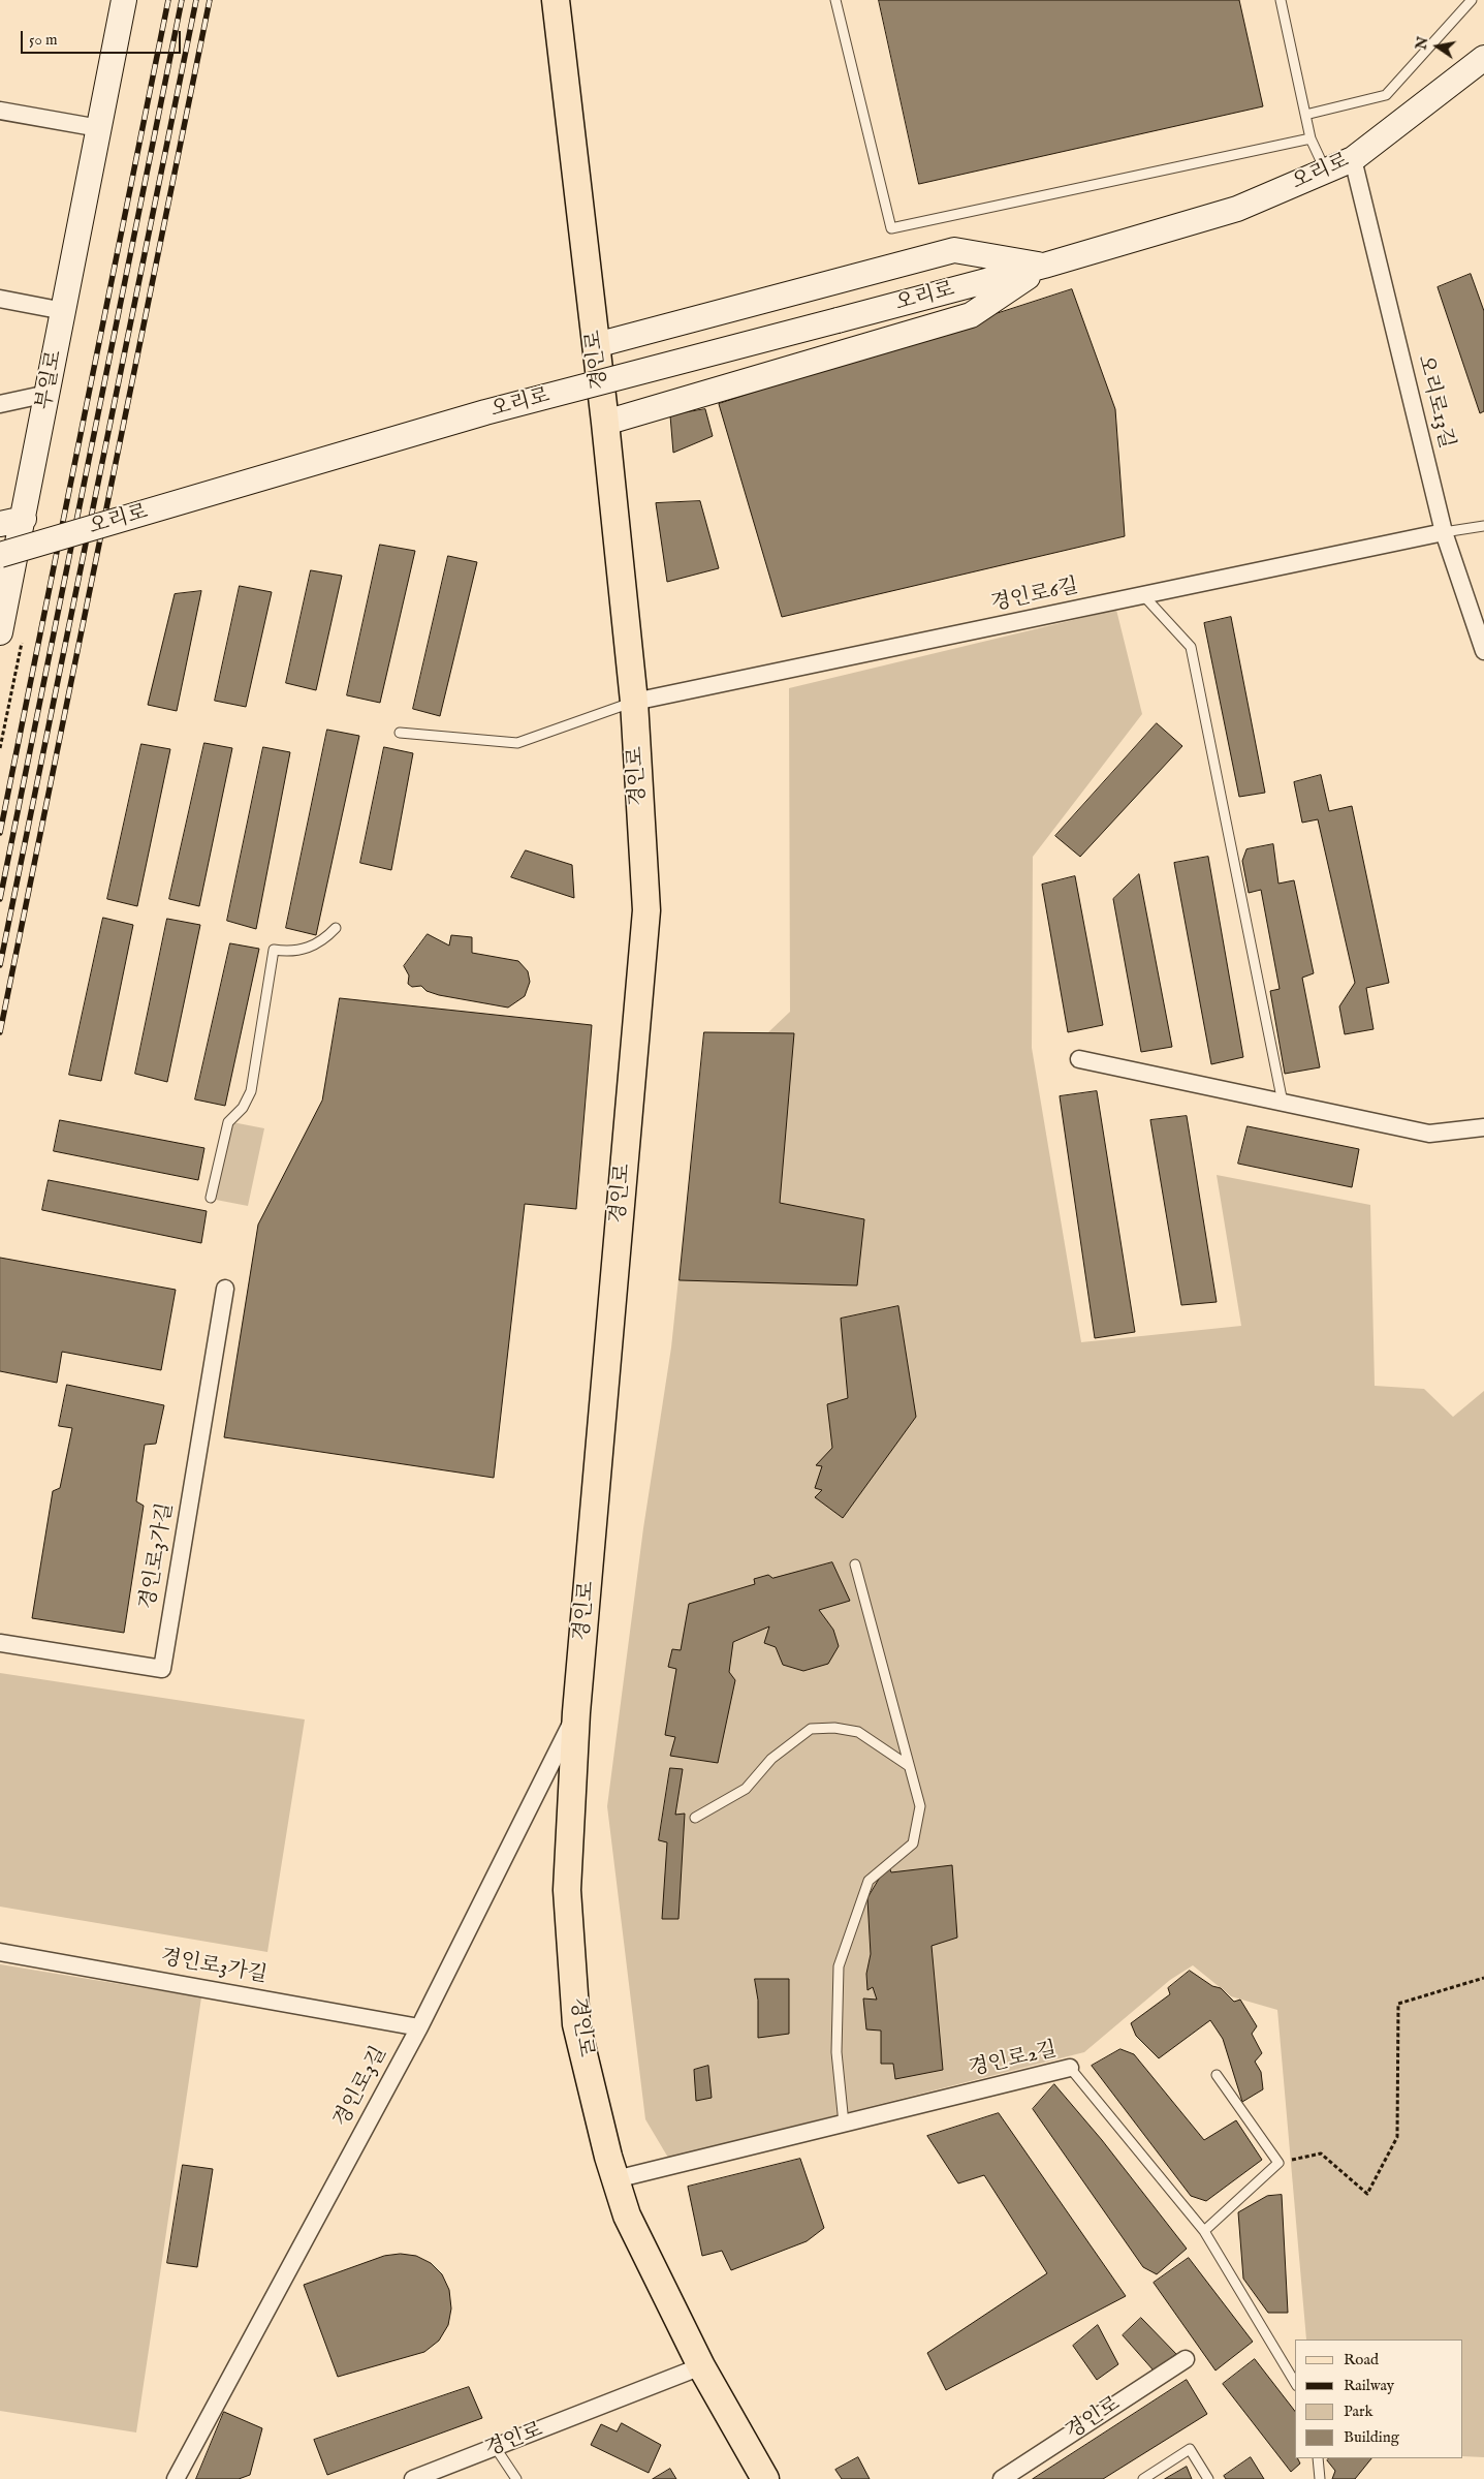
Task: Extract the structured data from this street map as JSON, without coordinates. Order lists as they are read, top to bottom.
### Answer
{
  "streets": {
    "main road": ["오리로", "경인로", "부일로"],
    "street": [
      "오리로13길",
      "경인로6길",
      "경인로3가길",
      "경인로2길",
      "경인로3길"
    ]
  },
  "crossings": [
    ["오리로", "경인로"],
    ["오리로", "오리로13길"],
    ["경인로", "경인로6길"],
    ["경인로", "경인로2길"],
    ["경인로", "경인로3길"],
    ["오리로13길", "경인로6길"],
    ["경인로3가길", "경인로3길"]
  ],
  "legend": [
    "Road",
    "Railway",
    "Park",
    "Building"
  ],
  "scale_bar": "50 m",
  "north": "left"
}
